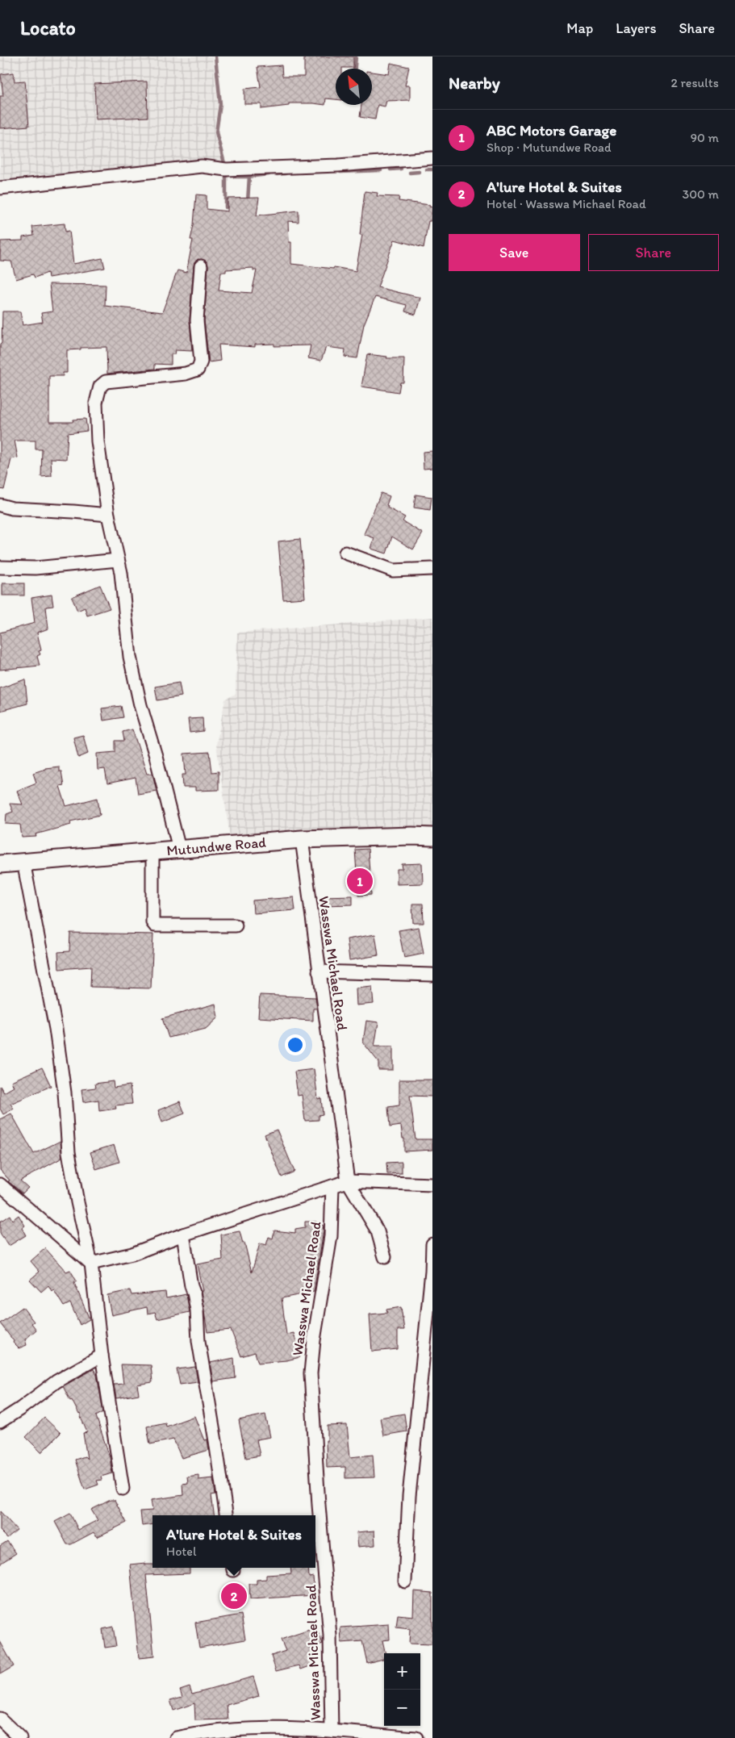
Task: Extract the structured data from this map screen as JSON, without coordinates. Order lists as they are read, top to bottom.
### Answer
{
  "streets": {
    "main road": ["Mutundwe Road"],
    "street": ["Wasswa Michael Road"]
  },
  "crossings": [
    ["Mutundwe Road", "Wasswa Michael Road"]
  ],
  "north": "top left",
  "page": {
    "header": "Locato",
    "nav": ["Map", "Layers", "Share"],
    "heading": ["Nearby", "2 results"],
    "list": [
      {
        "mark": "1",
        "name": "ABC Motors Garage",
        "note": "Shop · Mutundwe Road",
        "value": "90 m"
      },
      {
        "mark": "2",
        "name": "A'lure Hotel & Suites",
        "note": "Hotel · Wasswa Michael Road",
        "value": "300 m"
      }
    ],
    "buttons": ["Save", "Share"],
    "pins": ["1", "2"],
    "popup": ["A'lure Hotel & Suites", "Hotel"],
    "map_buttons": ["+", "−"]
  }
}
